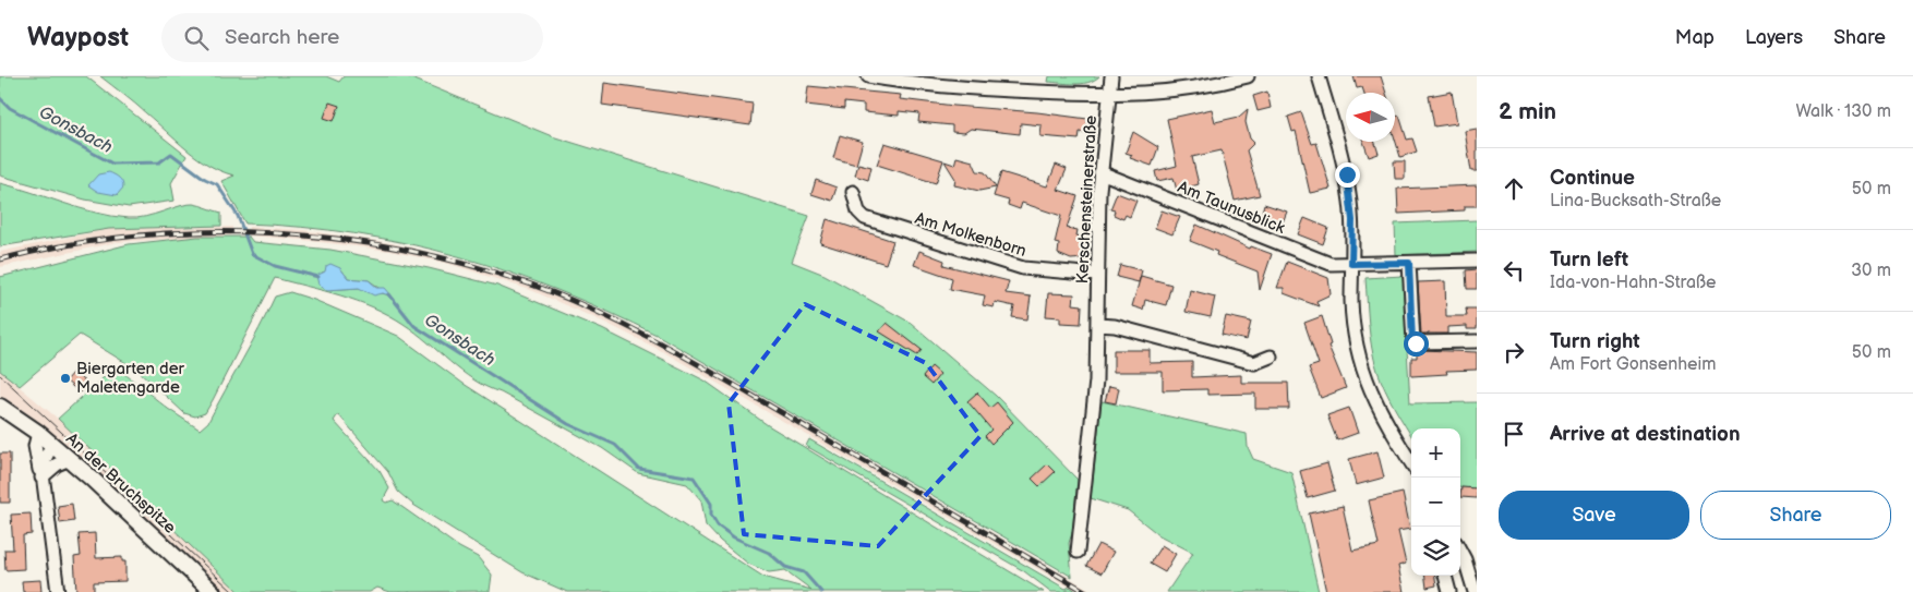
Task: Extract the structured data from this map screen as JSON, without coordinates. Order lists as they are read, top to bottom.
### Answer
{
  "streets": {
    "main road": ["An der Bruchspitze"],
    "street": ["Kerschensteinerstraße", "Am Taunusblick", "Am Molkenborn"]
  },
  "crossings": [
    ["Kerschensteinerstraße", "Am Taunusblick"],
    ["Kerschensteinerstraße", "Am Molkenborn"]
  ],
  "water": ["Gonsbach"],
  "places": ["Biergarten der Maletengarde"],
  "north": "left",
  "page": {
    "header": "Waypost",
    "search": "Search here",
    "nav": ["Map", "Layers", "Share"],
    "heading": ["2 min", "Walk · 130 m"],
    "list": [
      ["Continue", "Lina-Bucksath-Straße", "50 m"],
      ["Turn left", "Ida-von-Hahn-Straße", "30 m"],
      ["Turn right", "Am Fort Gonsenheim", "50 m"],
      "Arrive at destination"
    ],
    "map_buttons": ["+", "−"],
    "buttons": ["Save", "Share"]
  }
}
